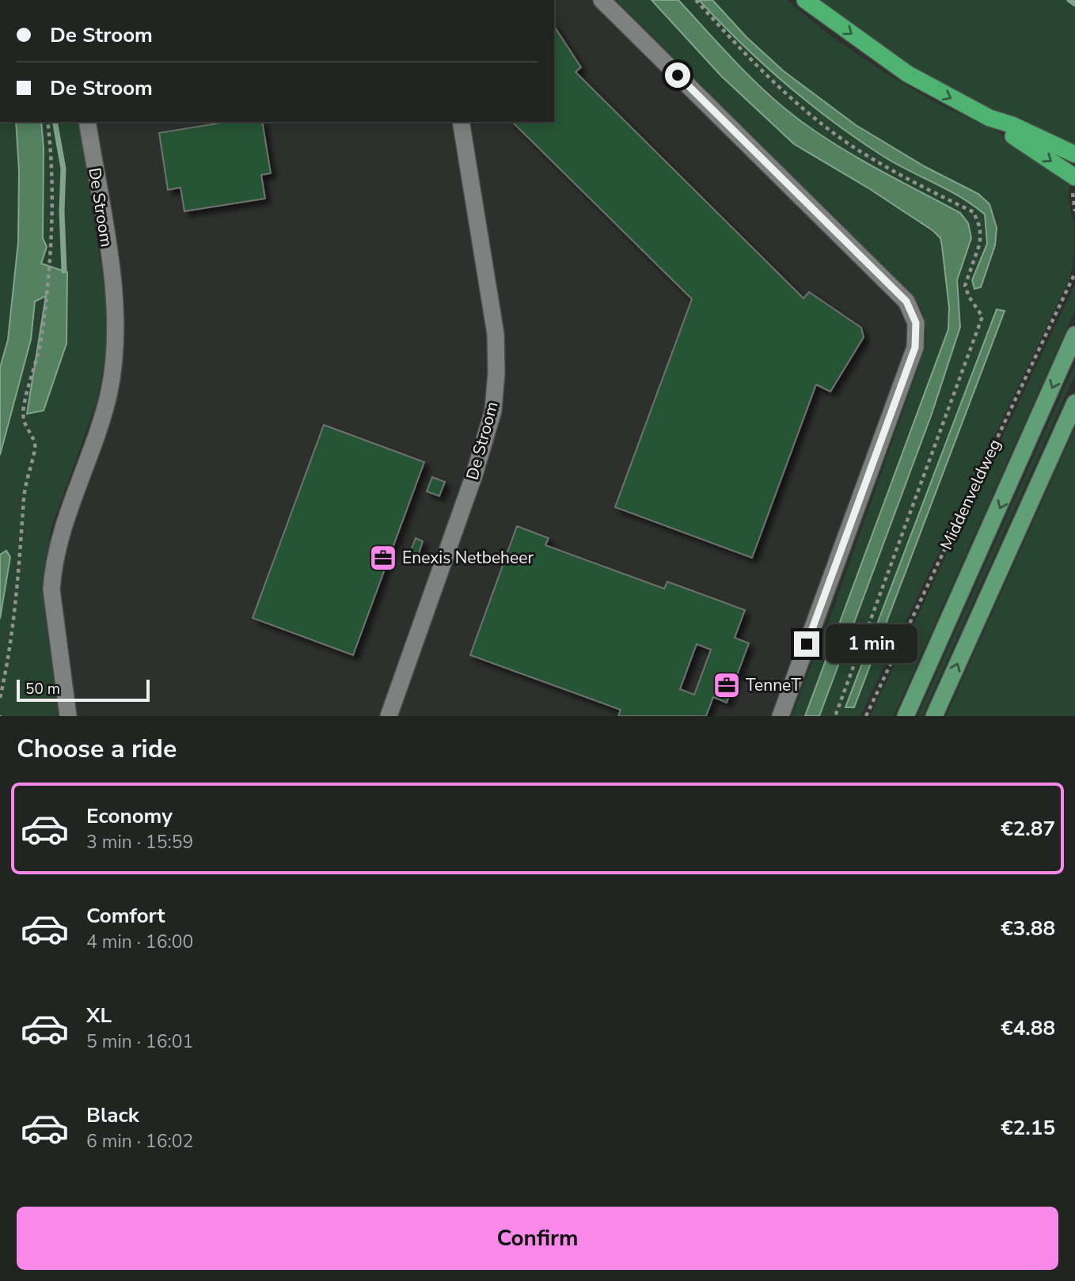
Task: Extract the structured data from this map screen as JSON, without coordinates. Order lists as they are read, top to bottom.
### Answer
{
  "streets": {
    "main road": ["Middenveldweg"],
    "street": ["De Stroom"]
  },
  "places": {
    "office": ["Enexis Netbeheer", "TenneT"]
  },
  "scale_bar": "50 m",
  "page": {
    "banner": ["De Stroom", "De Stroom"],
    "bubble": "1 min",
    "scale": "50 m",
    "heading": "Choose a ride",
    "list": [
      {
        "name": "Economy",
        "note": "3 min · 15:59",
        "value": "€2.87"
      },
      {
        "name": "Comfort",
        "note": "4 min · 16:00",
        "value": "€3.88"
      },
      {
        "name": "XL",
        "note": "5 min · 16:01",
        "value": "€4.88"
      },
      {
        "name": "Black",
        "note": "6 min · 16:02",
        "value": "€2.15"
      }
    ],
    "buttons": "Confirm"
  }
}
